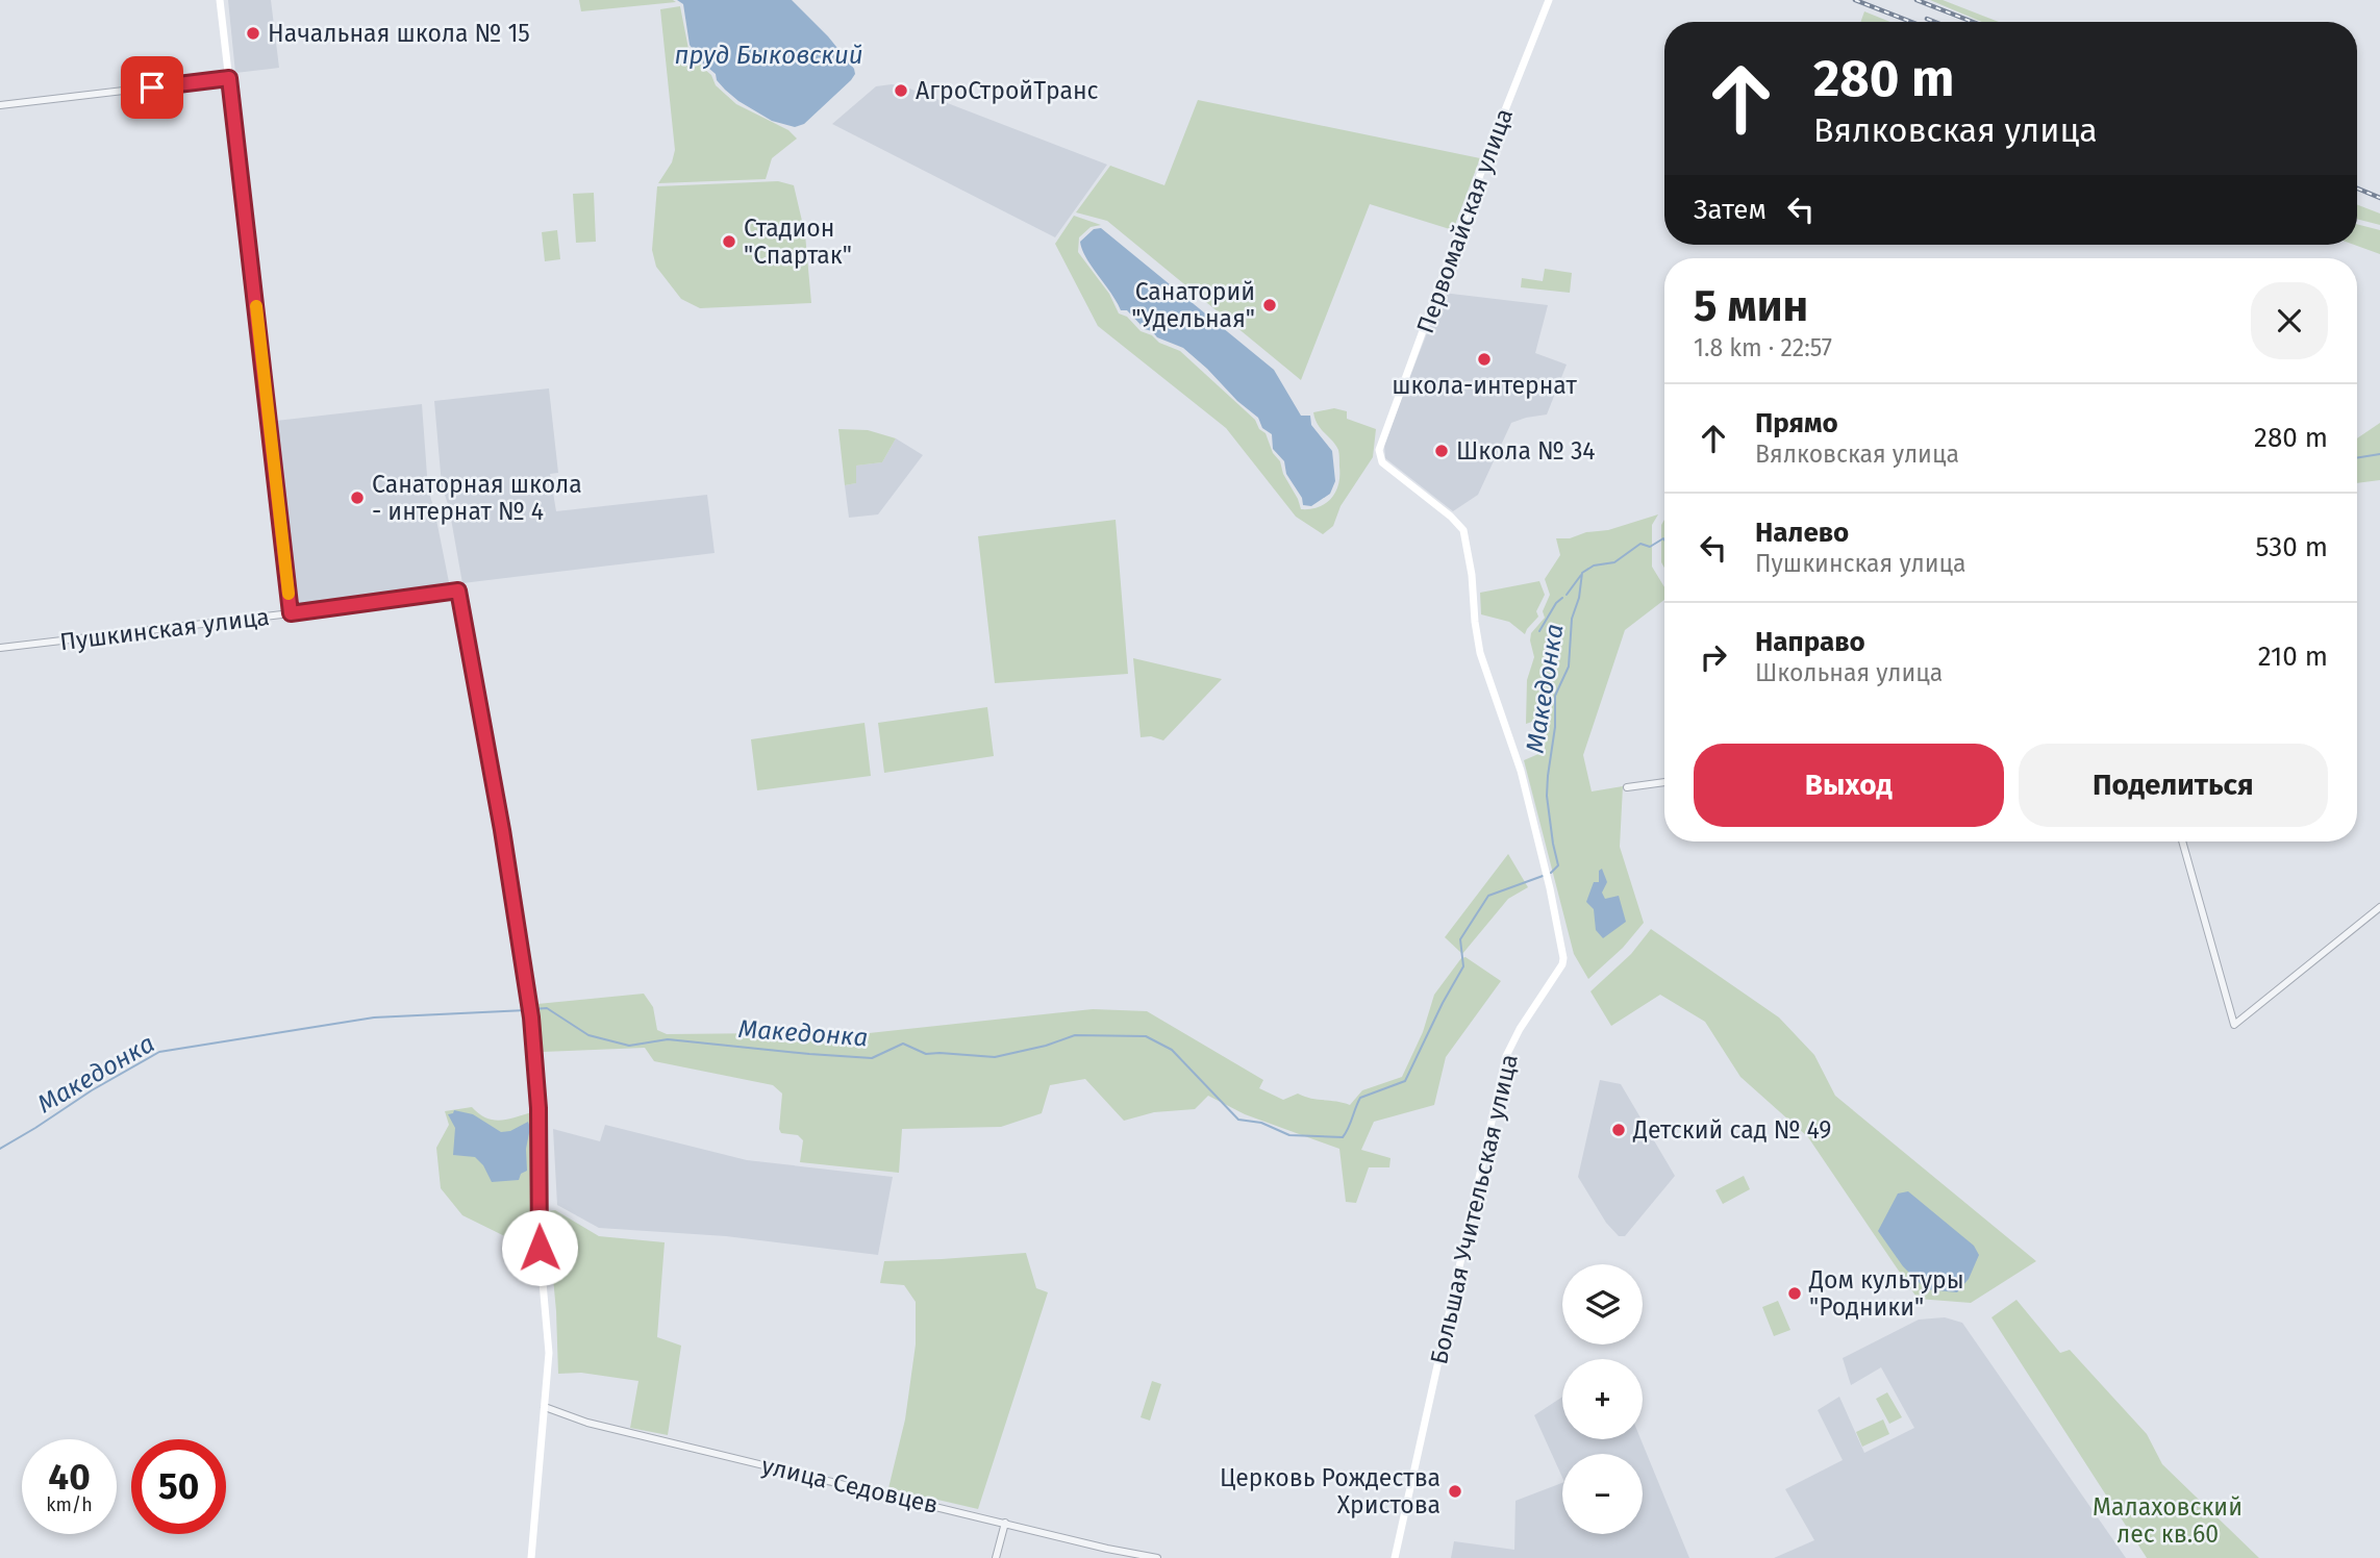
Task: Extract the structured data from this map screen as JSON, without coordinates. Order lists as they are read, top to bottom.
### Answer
{
  "streets": {
    "main road": ["Первомайская улица", "Пушкинская улица", "Большая Учительская улица"],
    "street": ["улица Седовцев"]
  },
  "crossings": [
    ["Первомайская улица", "Большая Учительская улица"],
    ["Пушкинская улица", "улица Седовцев"]
  ],
  "water": ["пруд Быковский", "Македонка"],
  "parks": ["Малаховский лес кв.60"],
  "places": [
    "Начальная школа № 15",
    "АгроСтройТранс",
    "Стадион \"Спартак\"",
    "Санаторий \"Удельная\"",
    "школа-интернат",
    "Школа № 34",
    "Санаторная школа - интернат № 4",
    "Детский сад № 49",
    "Дом культуры \"Родники\"",
    "Церковь Рождества Христова"
  ],
  "page": {
    "turn": ["280 m", "Вялковская улица"],
    "then": "Затем",
    "heading": ["5 мин", "1.8 km · 22:57"],
    "list": [
      {
        "name": "Прямо",
        "note": "Вялковская улица",
        "value": "280 m"
      },
      {
        "name": "Налево",
        "note": "Пушкинская улица",
        "value": "530 m"
      },
      {
        "name": "Направо",
        "note": "Школьная улица",
        "value": "210 m"
      }
    ],
    "buttons": ["Выход", "Поделиться"],
    "map_buttons": ["+", "−"],
    "speed": "40 km/h",
    "limit": "50"
  }
}
